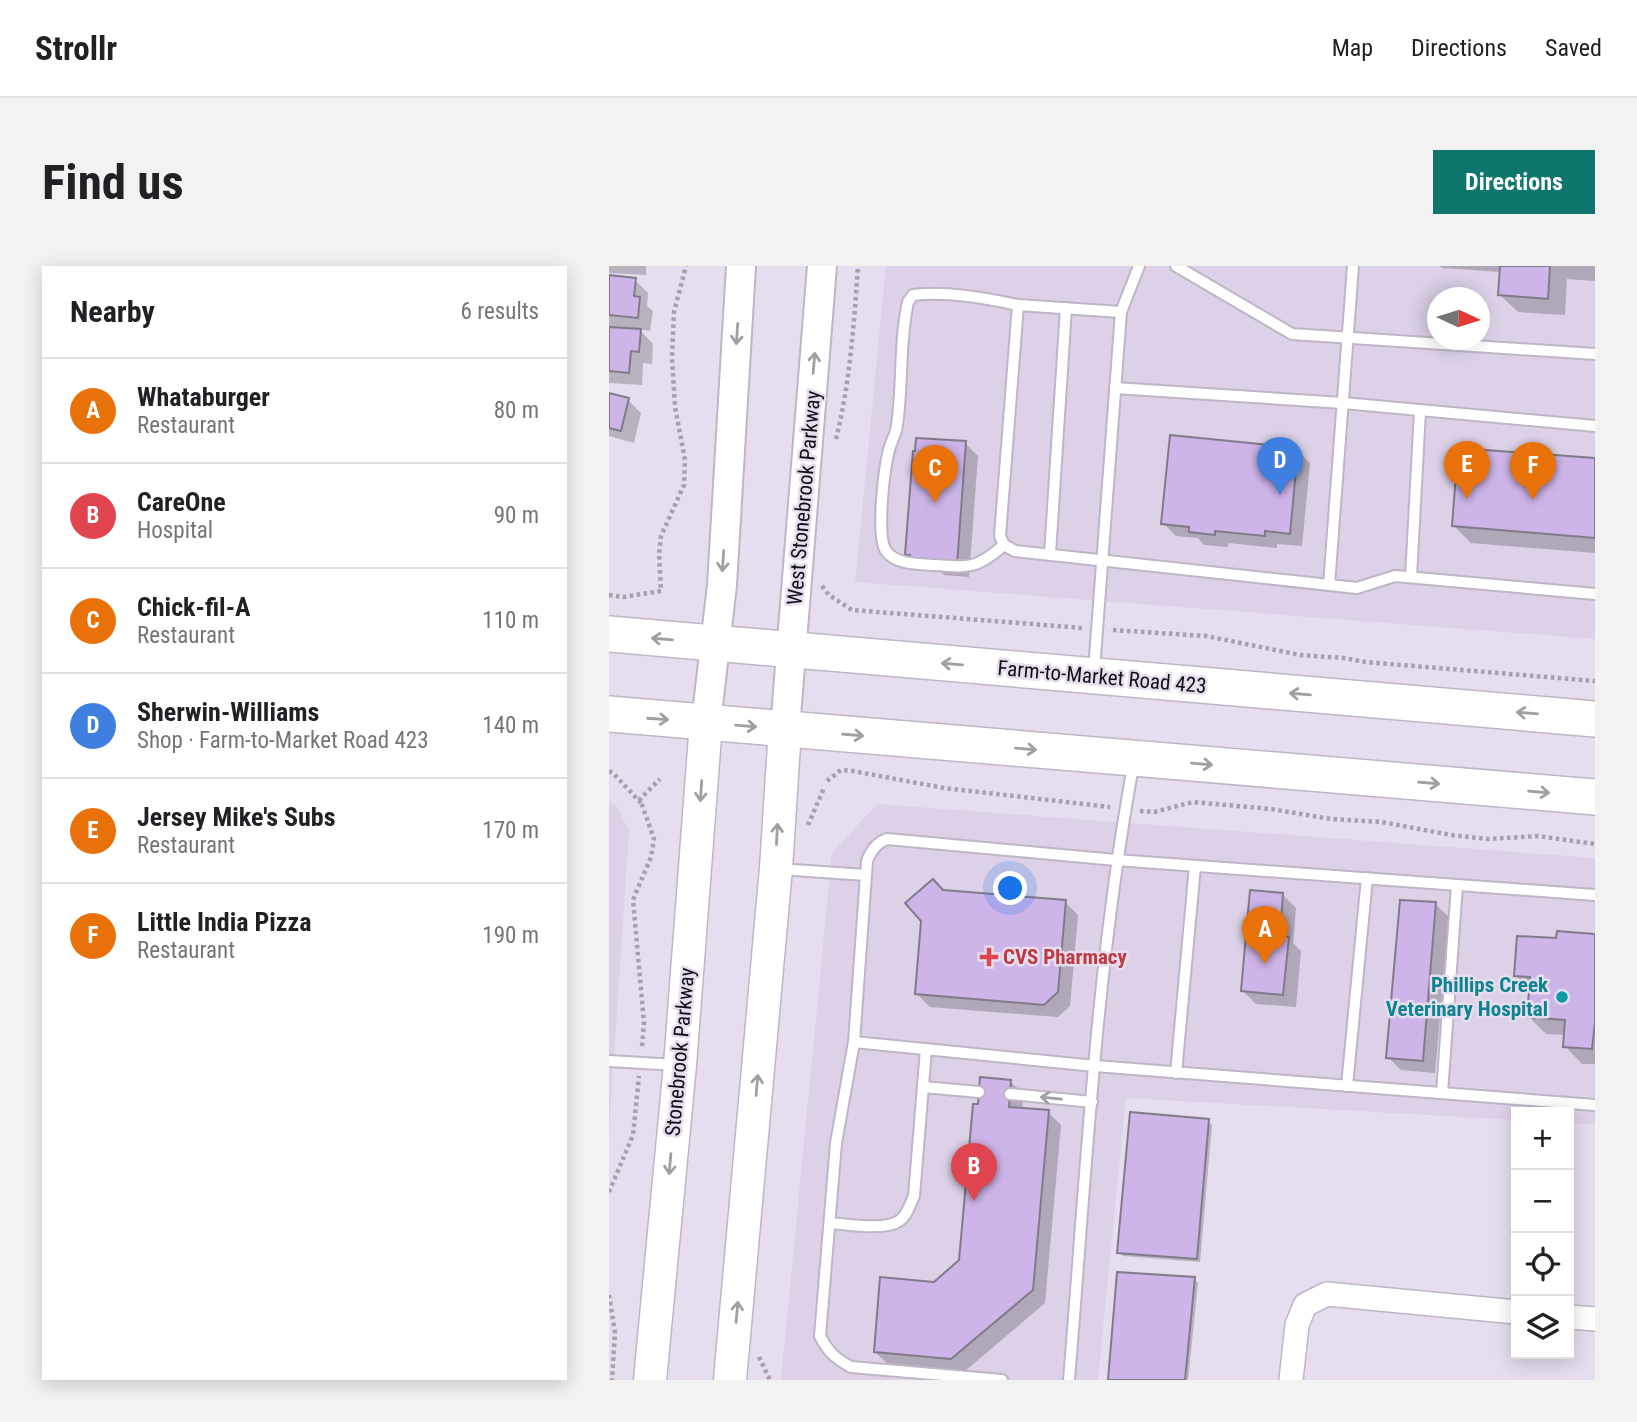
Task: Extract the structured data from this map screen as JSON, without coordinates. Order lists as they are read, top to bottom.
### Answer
{
  "streets": {
    "main road": ["Farm-to-Market Road 423", "Stonebrook Parkway"],
    "street": ["West Stonebrook Parkway"]
  },
  "crossings": [
    ["West Stonebrook Parkway", "Farm-to-Market Road 423"]
  ],
  "places": {
    "health": ["CVS Pharmacy"],
    "other": ["Phillips Creek Veterinary Hospital"]
  },
  "north": "right",
  "page": {
    "header": "Strollr",
    "nav": ["Map", "Directions", "Saved"],
    "buttons": "Directions",
    "title": "Find us",
    "heading": ["Nearby", "6 results"],
    "list": [
      {
        "mark": "A",
        "name": "Whataburger",
        "note": "Restaurant",
        "value": "80 m"
      },
      {
        "mark": "B",
        "name": "CareOne",
        "note": "Hospital",
        "value": "90 m"
      },
      {
        "mark": "C",
        "name": "Chick-fil-A",
        "note": "Restaurant",
        "value": "110 m"
      },
      {
        "mark": "D",
        "name": "Sherwin-Williams",
        "note": "Shop · Farm-to-Market Road 423",
        "value": "140 m"
      },
      {
        "mark": "E",
        "name": "Jersey Mike's Subs",
        "note": "Restaurant",
        "value": "170 m"
      },
      {
        "mark": "F",
        "name": "Little India Pizza",
        "note": "Restaurant",
        "value": "190 m"
      }
    ],
    "pins": [
      "D",
      "E",
      "F",
      "C",
      "A",
      "B"
    ],
    "map_buttons": ["+", "−"]
  }
}
